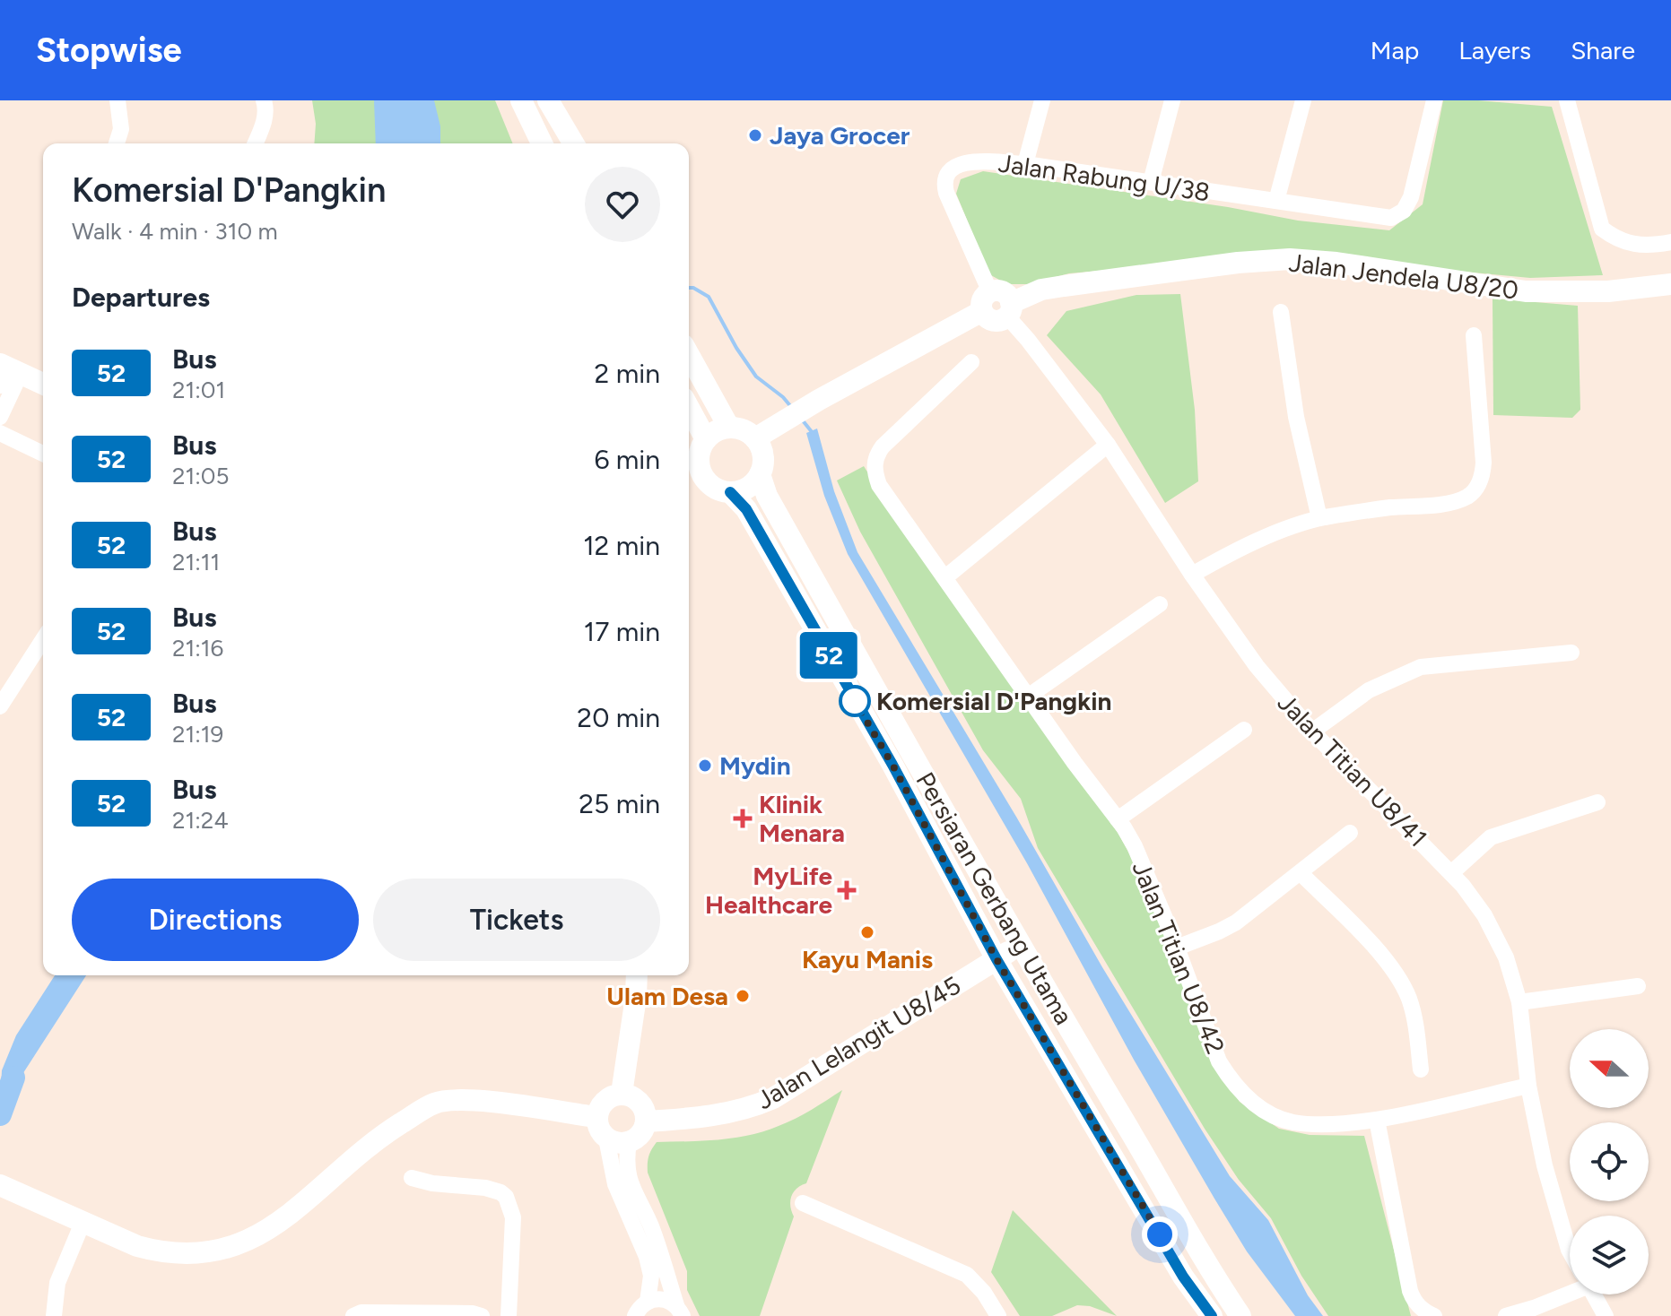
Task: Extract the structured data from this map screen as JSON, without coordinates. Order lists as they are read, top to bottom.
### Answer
{
  "streets": {
    "street": [
      "Jalan Rabung U/38",
      "Jalan Jendela U8/20",
      "Jalan Titian U8/41",
      "Persiaran Gerbang Utama",
      "Jalan Titian U8/42",
      "Jalan Lelangit U8/45"
    ]
  },
  "crossings": [
    ["Jalan Jendela U8/20", "Jalan Titian U8/41"],
    ["Jalan Titian U8/41", "Jalan Titian U8/42"],
    ["Persiaran Gerbang Utama", "Jalan Lelangit U8/45"]
  ],
  "places": {
    "other": [
      "Jaya Grocer",
      "Komersial D'Pangkin",
      "Mydin",
      "Kayu Manis",
      "Ulam Desa"
    ],
    "health": ["Klinik Menara", "MyLife Healthcare"]
  },
  "lines": ["bus line 52"],
  "north": "left",
  "page": {
    "header": "Stopwise",
    "nav": ["Map", "Layers", "Share"],
    "on_map": "52",
    "heading": [
      ["Komersial D'Pangkin", "Walk · 4 min · 310 m"],
      "Departures"
    ],
    "list": [
      {
        "mark": "52",
        "name": "Bus",
        "note": "21:01",
        "value": "2 min"
      },
      {
        "mark": "52",
        "name": "Bus",
        "note": "21:05",
        "value": "6 min"
      },
      {
        "mark": "52",
        "name": "Bus",
        "note": "21:11",
        "value": "12 min"
      },
      {
        "mark": "52",
        "name": "Bus",
        "note": "21:16",
        "value": "17 min"
      },
      {
        "mark": "52",
        "name": "Bus",
        "note": "21:19",
        "value": "20 min"
      },
      {
        "mark": "52",
        "name": "Bus",
        "note": "21:24",
        "value": "25 min"
      }
    ],
    "buttons": ["Directions", "Tickets"]
  }
}
